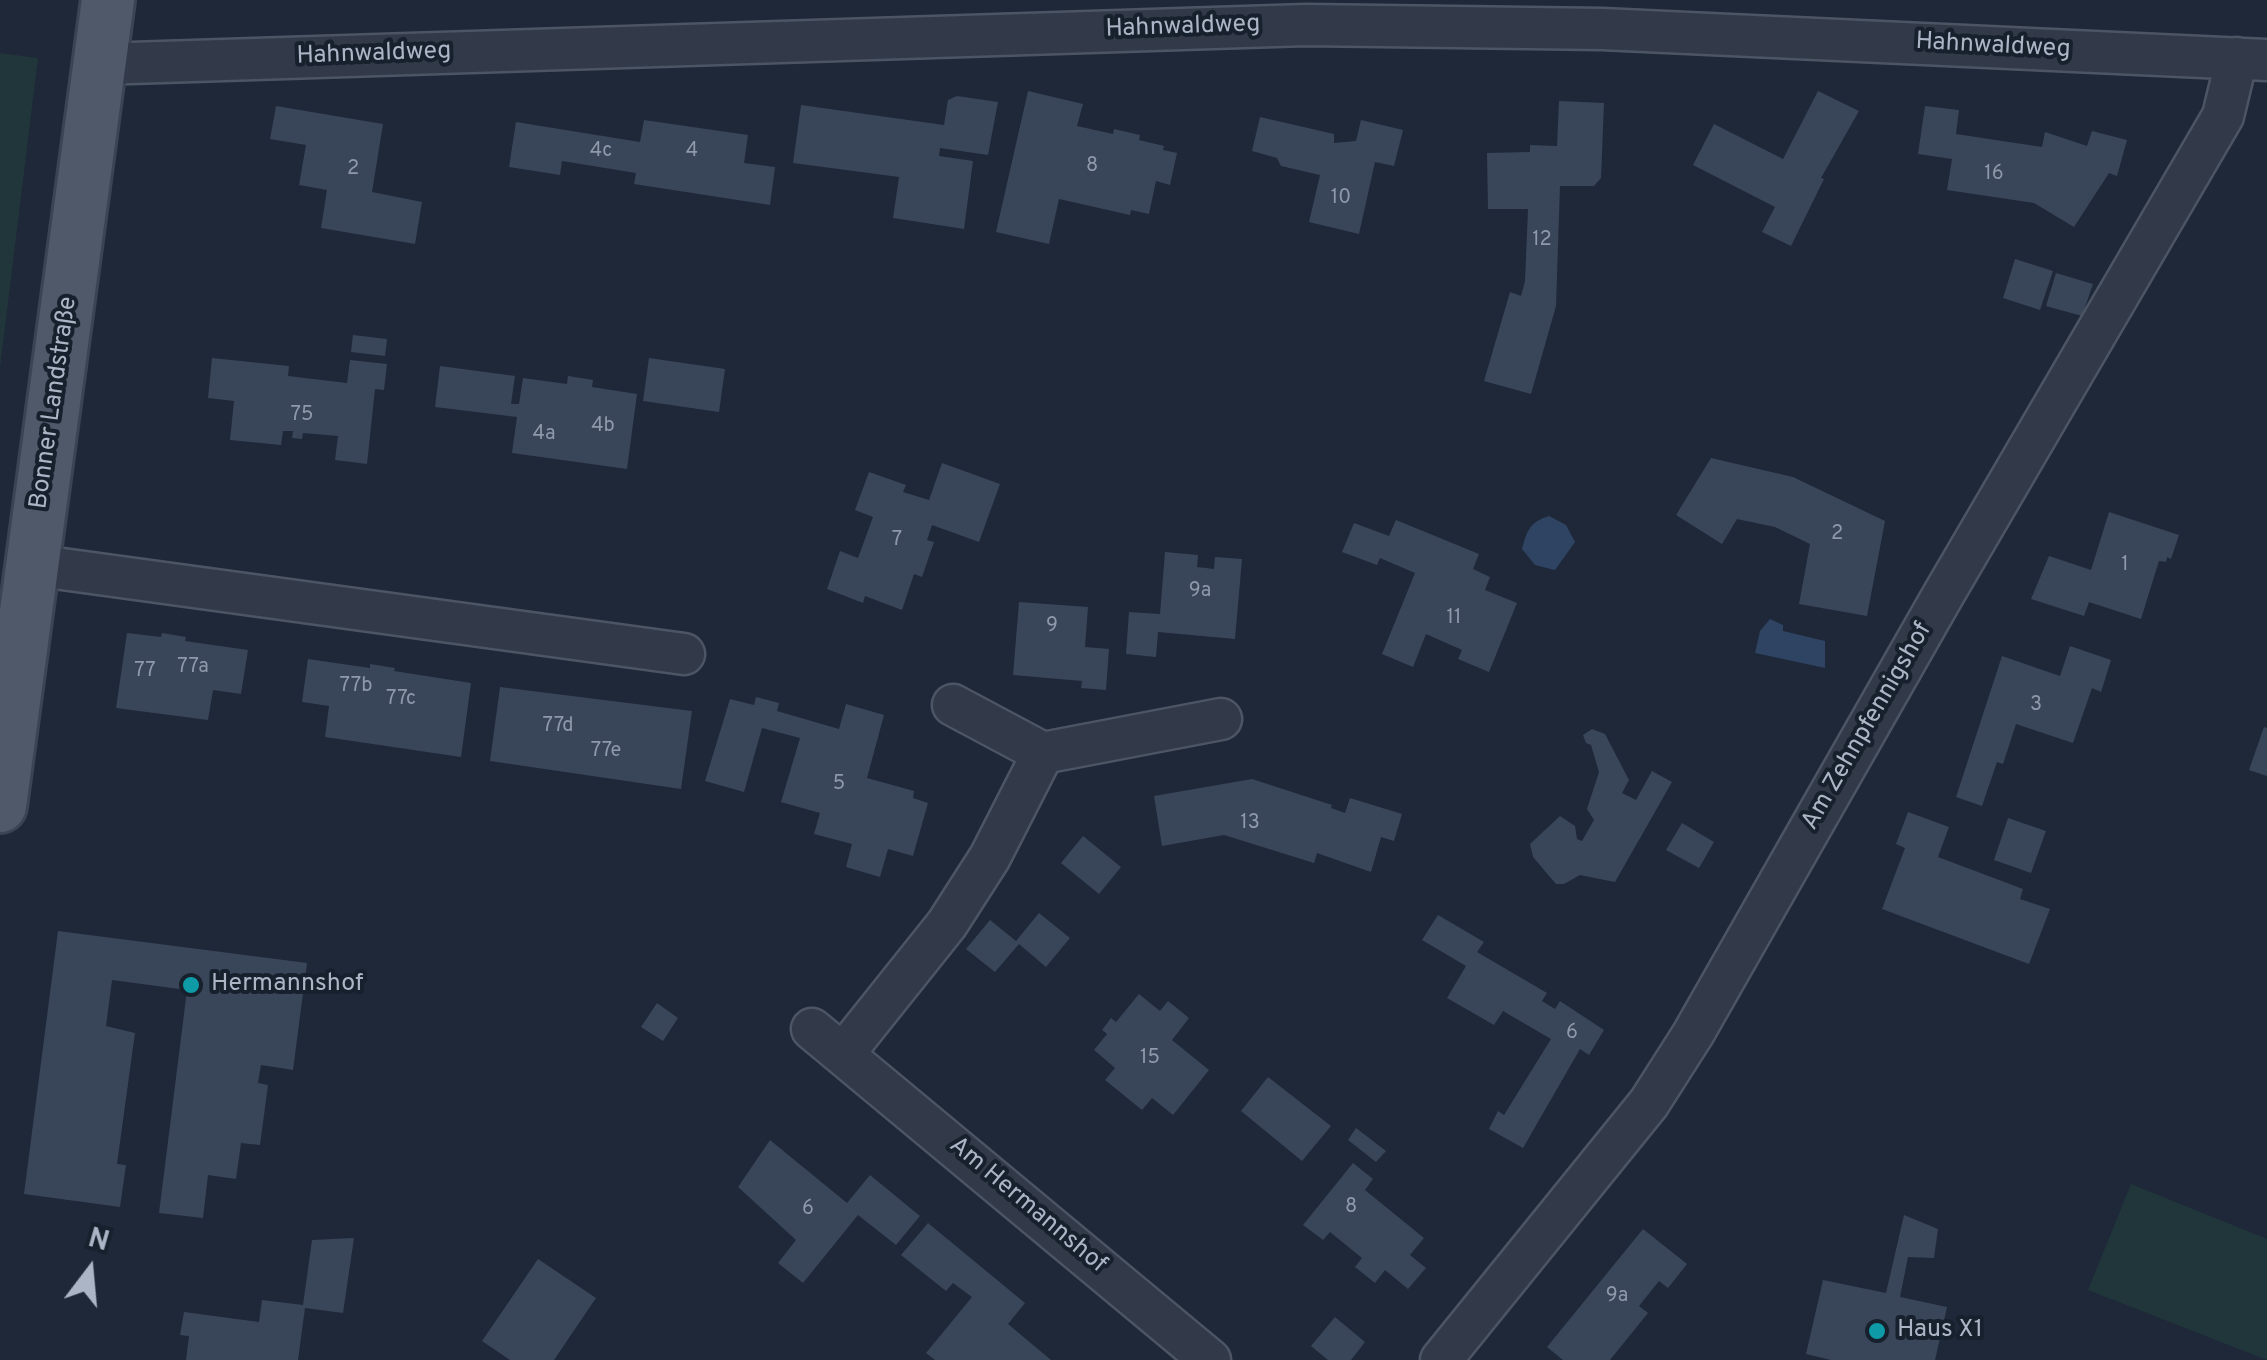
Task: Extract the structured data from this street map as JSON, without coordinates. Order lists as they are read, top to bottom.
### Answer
{
  "streets": {
    "main road": ["Bonner Landstraße"],
    "street": ["Hahnwaldweg", "Am Zehnpfennigshof", "Am Hermannshof"]
  },
  "crossings": [
    ["Hahnwaldweg", "Bonner Landstraße"],
    ["Hahnwaldweg", "Am Zehnpfennigshof"]
  ],
  "places": ["Hermannshof", "Haus X1"],
  "house_numbers": [
    "4c",
    "4",
    "8",
    "2",
    "16",
    "10",
    "12",
    "75",
    "4b",
    "4a",
    "2",
    "7",
    "1",
    "9a",
    "11",
    "9",
    "77a",
    "77",
    "77b",
    "77c",
    "3",
    "77d",
    "77e",
    "5",
    "13",
    "6",
    "15",
    "8",
    "6",
    "9a"
  ],
  "north": "top"
}
